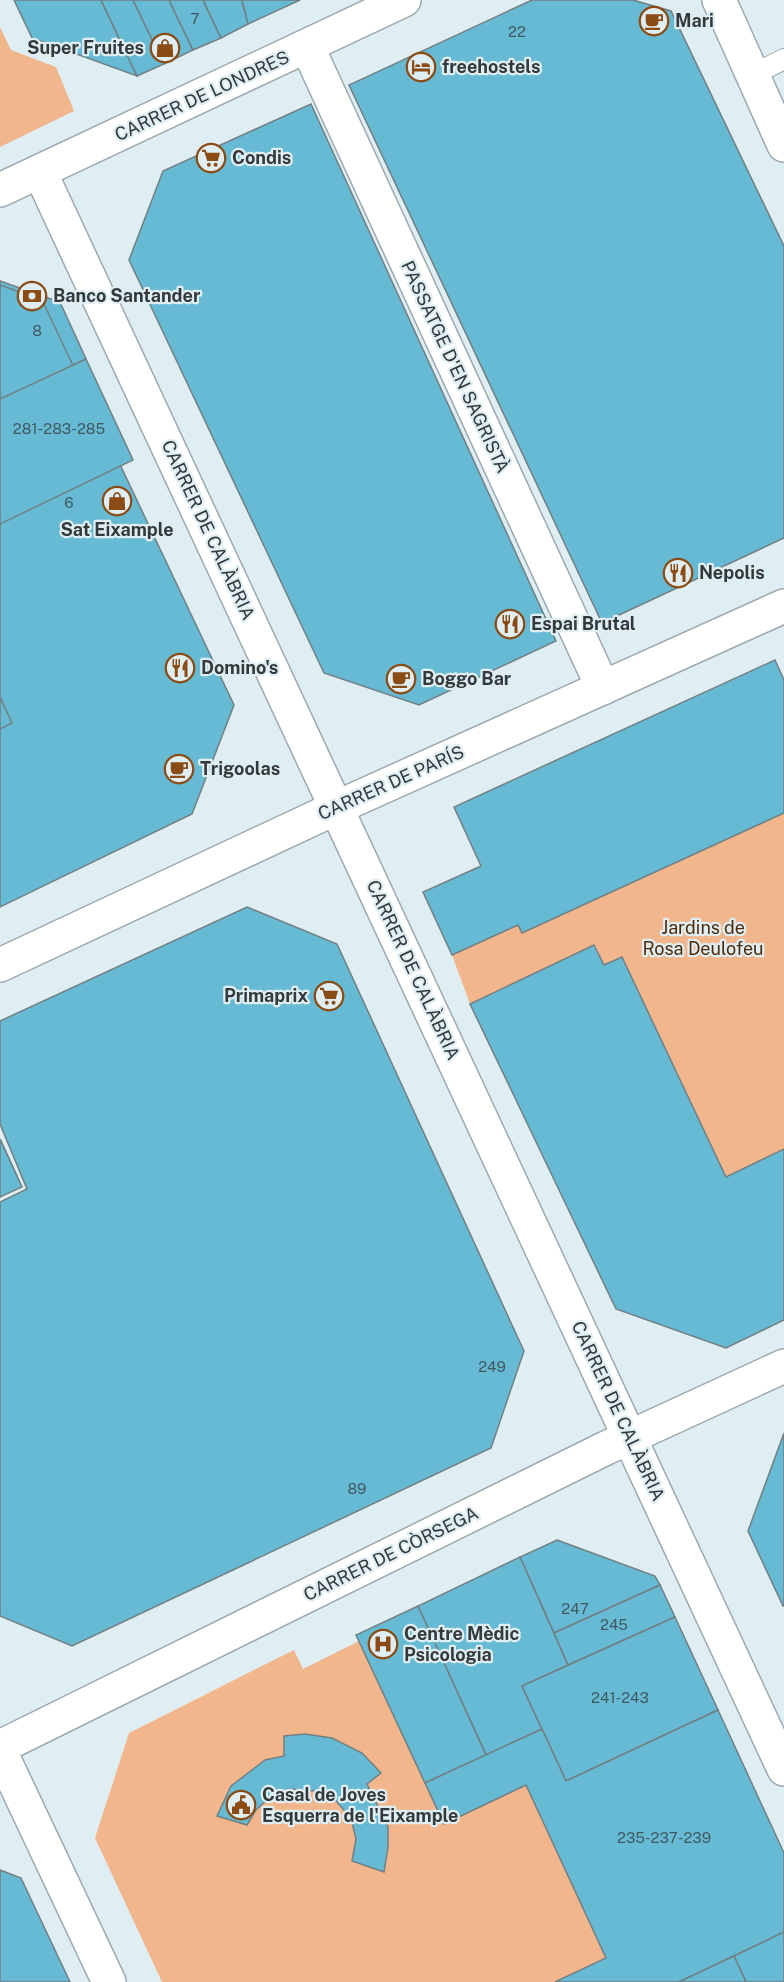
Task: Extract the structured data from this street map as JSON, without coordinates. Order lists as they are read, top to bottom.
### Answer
{
  "streets": {
    "street": [
      "CARRER DE LONDRES",
      "PASSATGE D'EN SAGRISTÀ",
      "CARRER DE CALÀBRIA",
      "CARRER DE PARÍS",
      "CARRER DE CÒRSEGA"
    ]
  },
  "crossings": [
    ["CARRER DE LONDRES", "PASSATGE D'EN SAGRISTÀ"],
    ["CARRER DE LONDRES", "CARRER DE CALÀBRIA"],
    ["PASSATGE D'EN SAGRISTÀ", "CARRER DE PARÍS"],
    ["CARRER DE CALÀBRIA", "CARRER DE PARÍS"],
    ["CARRER DE CALÀBRIA", "CARRER DE CÒRSEGA"]
  ],
  "parks": ["Jardins de Rosa Deulofeu"],
  "places": {
    "cafe": ["Mari", "Boggo Bar", "Trigoolas"],
    "shop": ["Super Fruites", "Sat Eixample"],
    "hotel": ["freehostels"],
    "supermarket": ["Condis", "Primaprix"],
    "bank": ["Banco Santander"],
    "restaurant": ["Nepolis", "Espai Brutal", "Domino's"],
    "hospital": ["Centre Mèdic Psicologia"],
    "public building": ["Casal de Joves Esquerra de l'Eixample"]
  },
  "house_numbers": [
    "7",
    "22",
    "8",
    "281-283-285",
    "6",
    "249",
    "89",
    "247",
    "245",
    "241-243",
    "235-237-239"
  ]
}
